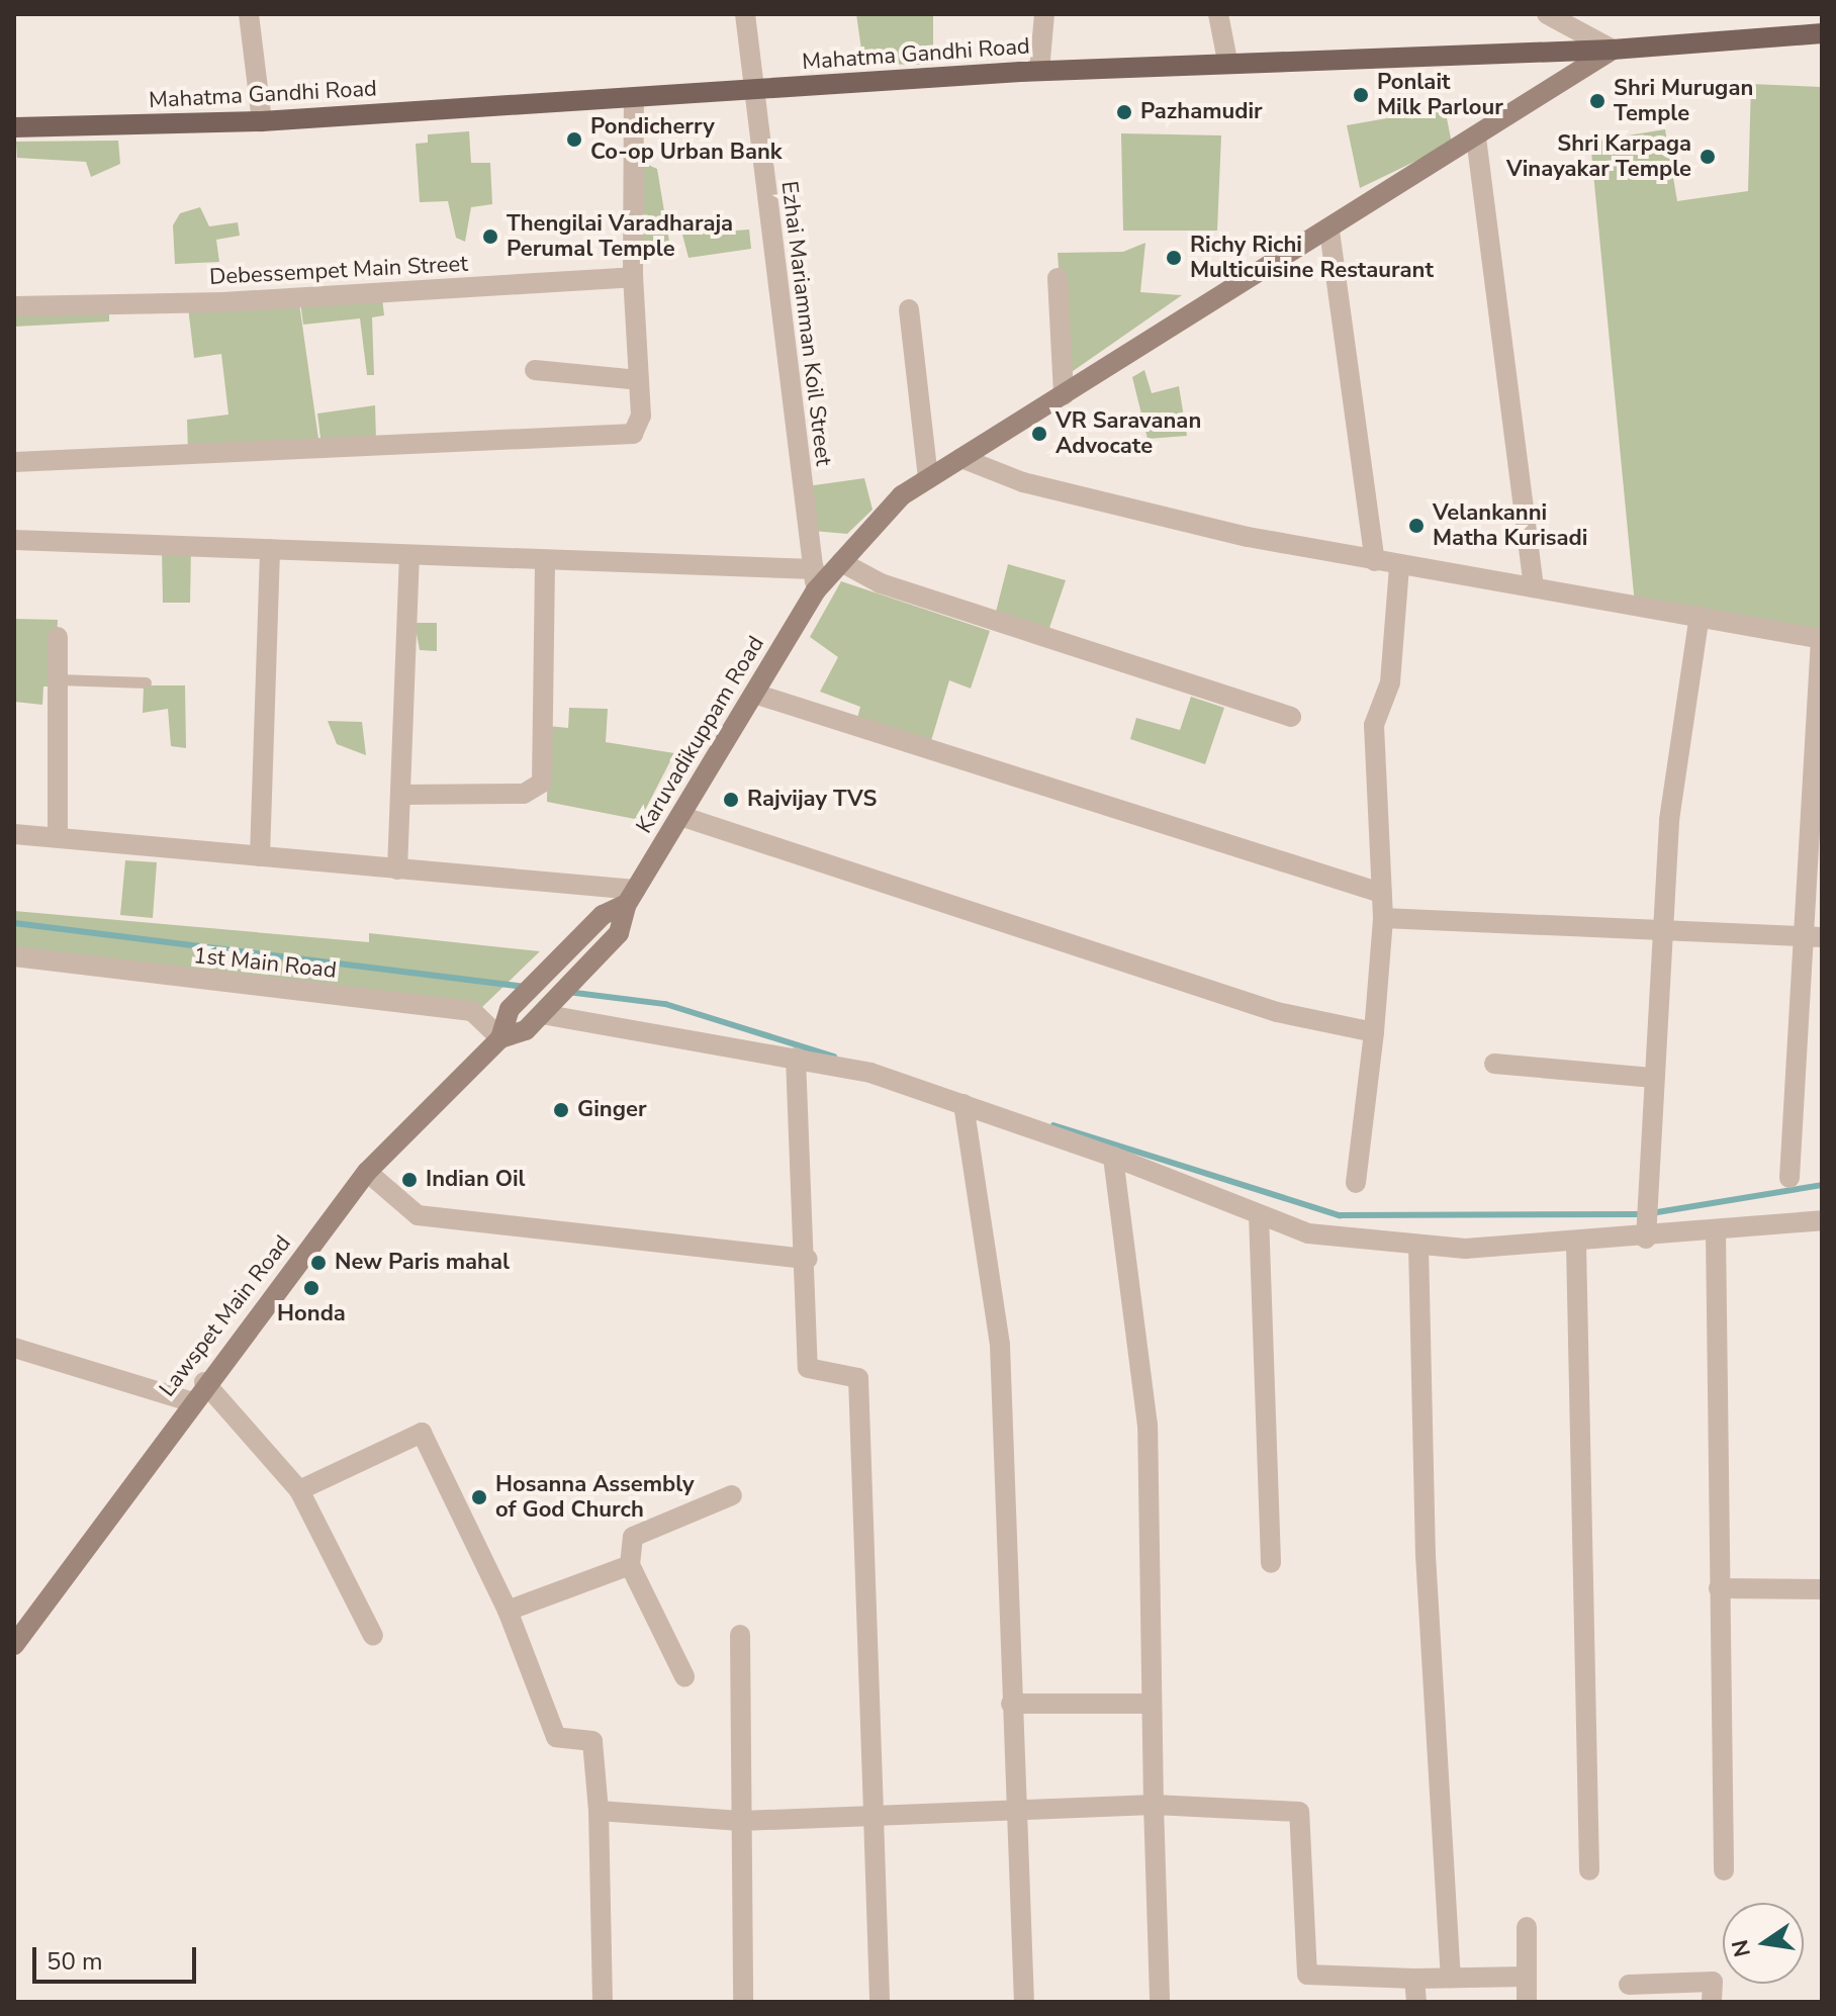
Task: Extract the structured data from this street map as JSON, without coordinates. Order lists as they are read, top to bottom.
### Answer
{
  "streets": {
    "main road": ["Mahatma Gandhi Road"],
    "street": [
      "Debessempet Main Street",
      "Ezhai Mariamman Koil Street",
      "Karuvadikuppam Road",
      "1st Main Road",
      "Lawspet Main Road"
    ]
  },
  "crossings": [
    ["Mahatma Gandhi Road", "Ezhai Mariamman Koil Street"],
    ["Mahatma Gandhi Road", "Karuvadikuppam Road"],
    ["Ezhai Mariamman Koil Street", "Karuvadikuppam Road"],
    ["Karuvadikuppam Road", "1st Main Road"],
    ["Karuvadikuppam Road", "Lawspet Main Road"],
    ["1st Main Road", "Lawspet Main Road"]
  ],
  "places": [
    "Ponlait Milk Parlour",
    "Shri Murugan Temple",
    "Pazhamudir",
    "Pondicherry Co-op Urban Bank",
    "Shri Karpaga Vinayakar Temple",
    "Thengilai Varadharaja Perumal Temple",
    "Richy Richi Multicuisine Restaurant",
    "VR Saravanan Advocate",
    "Velankanni Matha Kurisadi",
    "Rajvijay TVS",
    "Ginger",
    "Indian Oil",
    "New Paris mahal",
    "Honda",
    "Hosanna Assembly of God Church"
  ],
  "scale_bar": "50 m",
  "north": "left"
}
